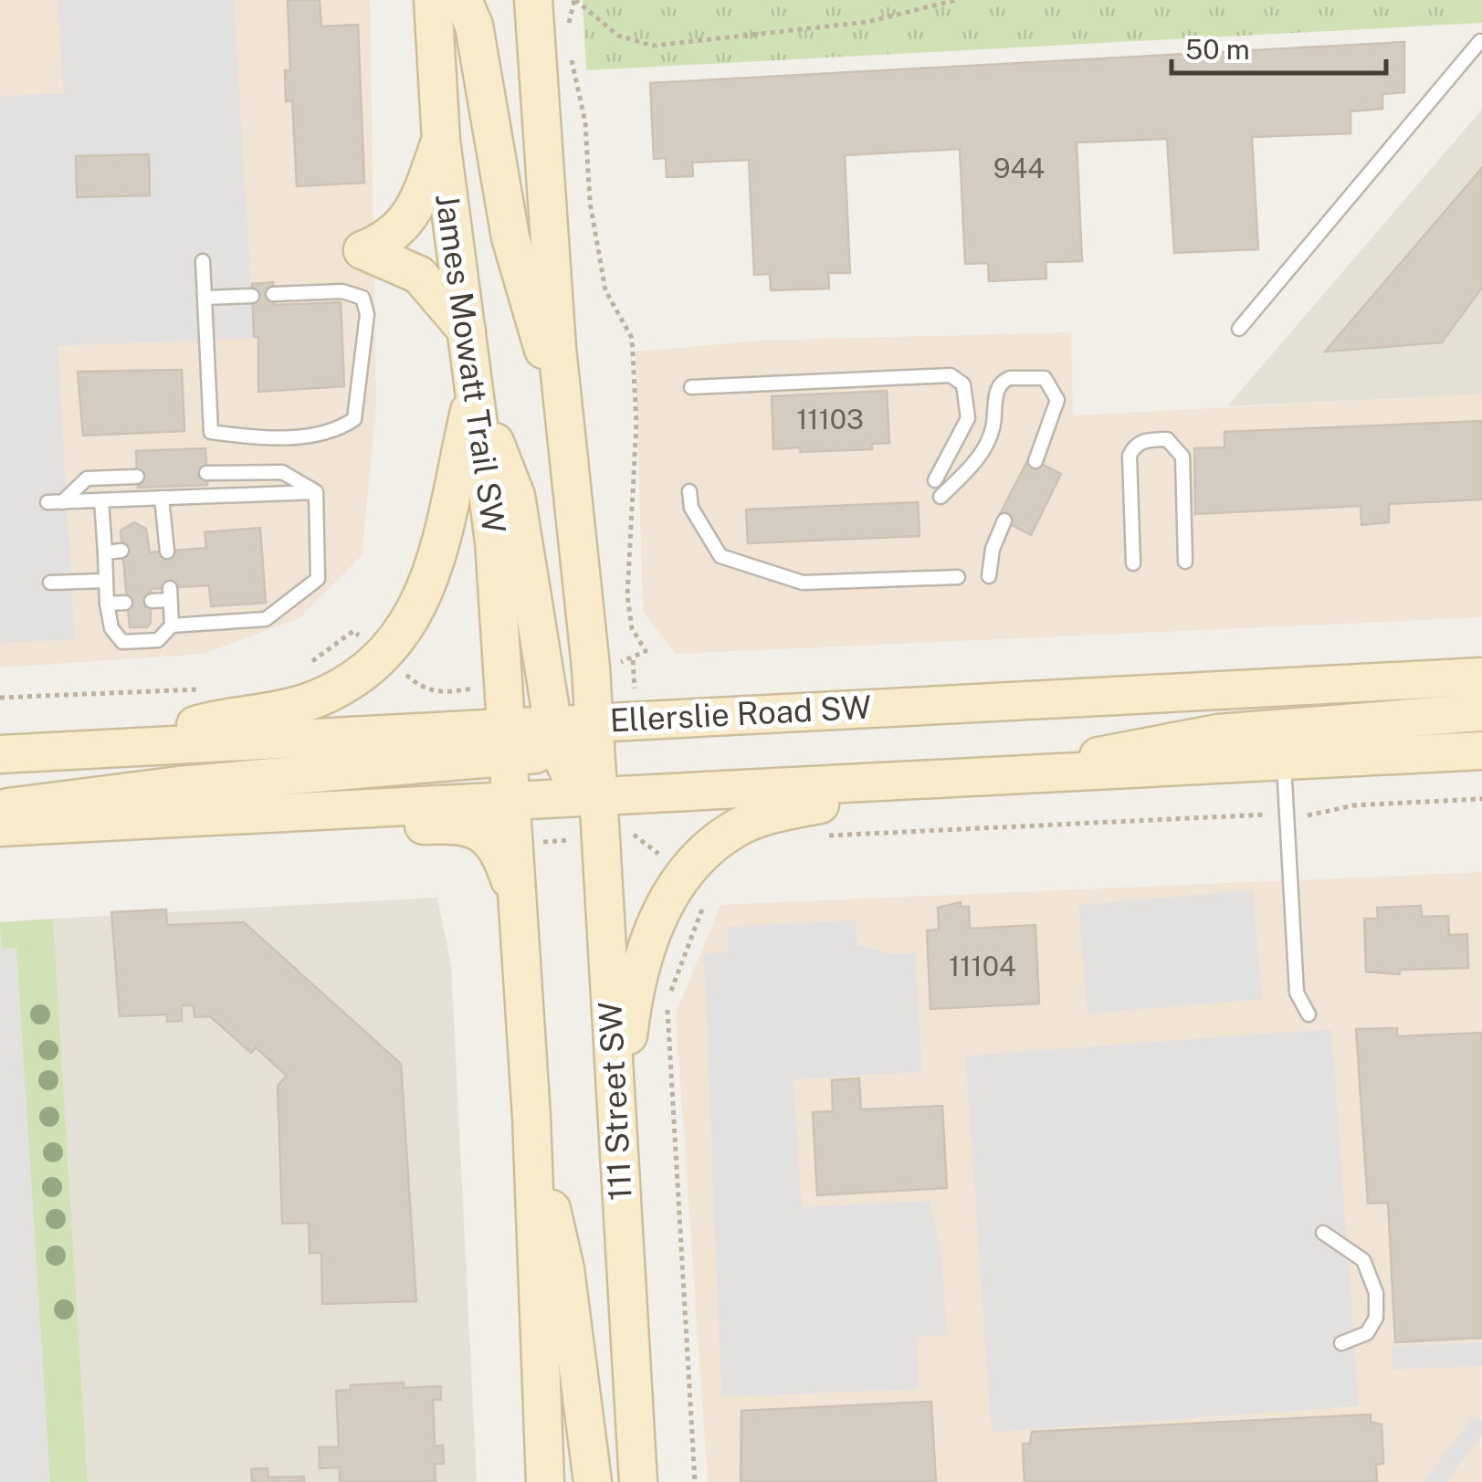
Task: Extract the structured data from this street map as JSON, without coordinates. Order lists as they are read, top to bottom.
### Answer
{
  "streets": {
    "main road": ["James Mowatt Trail SW", "Ellerslie Road SW", "111 Street SW"]
  },
  "crossings": [
    ["James Mowatt Trail SW", "Ellerslie Road SW"],
    ["Ellerslie Road SW", "111 Street SW"]
  ],
  "house_numbers": ["944", "11103", "11104"],
  "scale_bar": "50 m"
}
